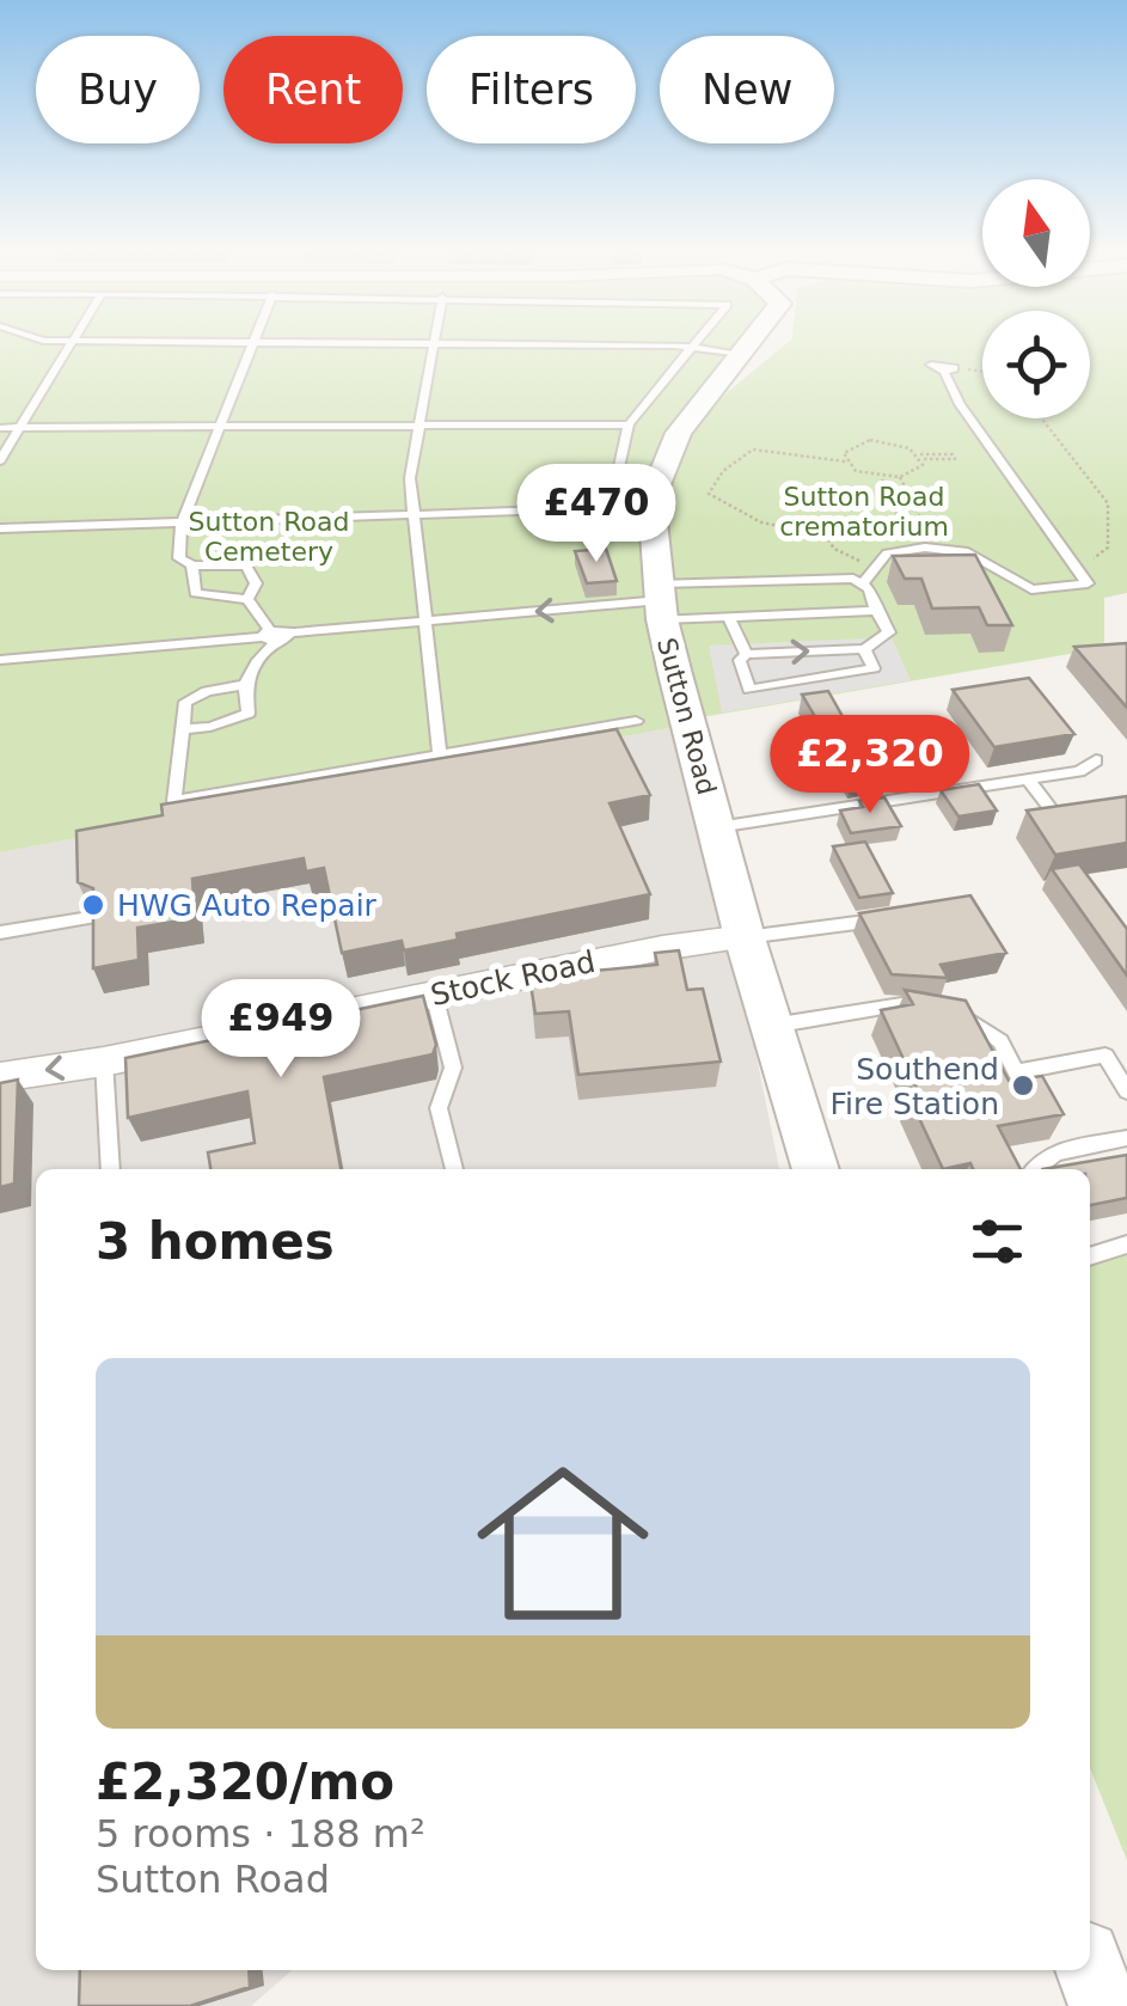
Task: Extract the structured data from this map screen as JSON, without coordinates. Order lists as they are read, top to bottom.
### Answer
{
  "streets": {
    "street": ["Sutton Road", "Stock Road"]
  },
  "crossings": [
    ["Sutton Road", "Stock Road"]
  ],
  "parks": ["Sutton Road crematorium", "Sutton Road Cemetery"],
  "places": ["HWG Auto Repair", "Southend Fire Station"],
  "north": "top",
  "page": {
    "chip": [
      "Buy",
      "Rent",
      "Filters",
      "New"
    ],
    "price": ["£470", "£2,320", "£949"],
    "heading": "3 homes",
    "list": [
      {
        "name": "£2,320/mo",
        "note": "5 rooms · 188 m² · Sutton Road"
      }
    ]
  }
}
